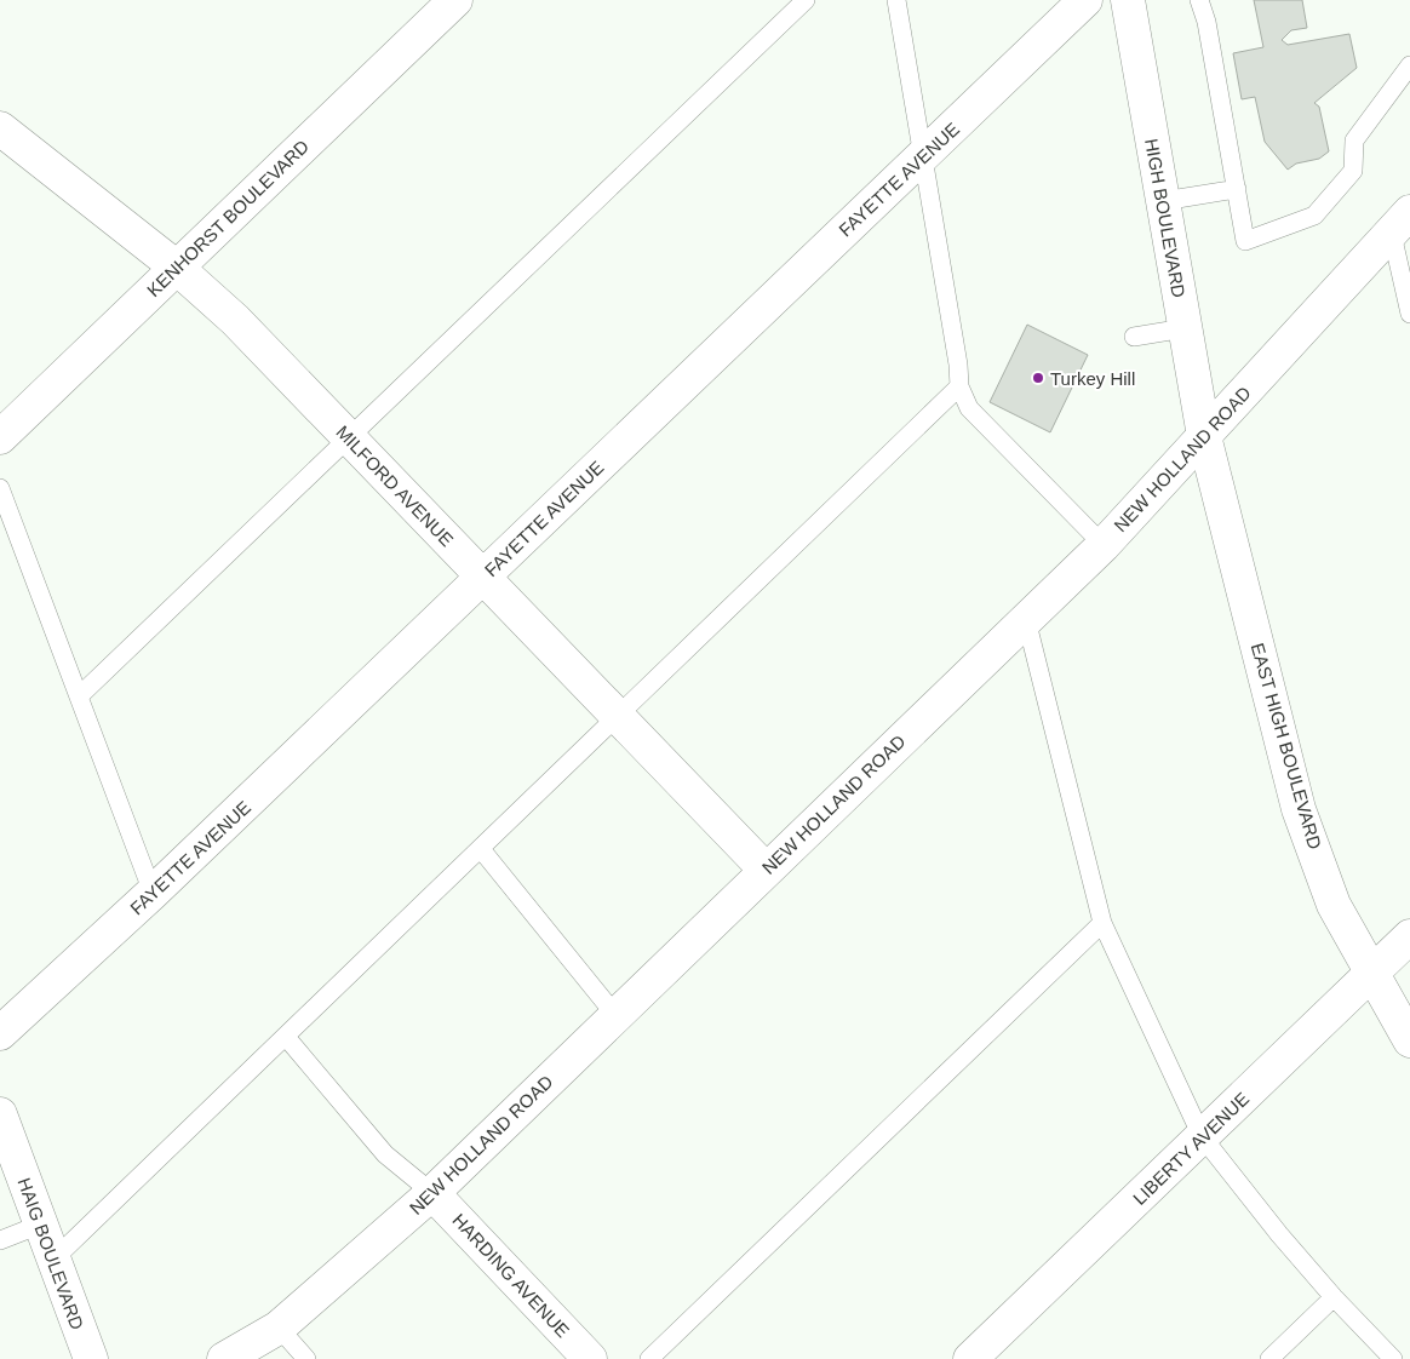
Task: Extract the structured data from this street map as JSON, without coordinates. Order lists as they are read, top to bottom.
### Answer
{
  "streets": {
    "street": [
      "FAYETTE AVENUE",
      "KENHORST BOULEVARD",
      "HIGH BOULEVARD",
      "NEW HOLLAND ROAD",
      "MILFORD AVENUE",
      "EAST HIGH BOULEVARD",
      "LIBERTY AVENUE",
      "HAIG BOULEVARD",
      "HARDING AVENUE"
    ]
  },
  "crossings": [
    ["FAYETTE AVENUE", "MILFORD AVENUE"],
    ["KENHORST BOULEVARD", "MILFORD AVENUE"],
    ["HIGH BOULEVARD", "NEW HOLLAND ROAD"],
    ["HIGH BOULEVARD", "EAST HIGH BOULEVARD"],
    ["NEW HOLLAND ROAD", "MILFORD AVENUE"],
    ["NEW HOLLAND ROAD", "EAST HIGH BOULEVARD"],
    ["NEW HOLLAND ROAD", "HARDING AVENUE"],
    ["EAST HIGH BOULEVARD", "LIBERTY AVENUE"]
  ],
  "places": ["Turkey Hill"]
}
